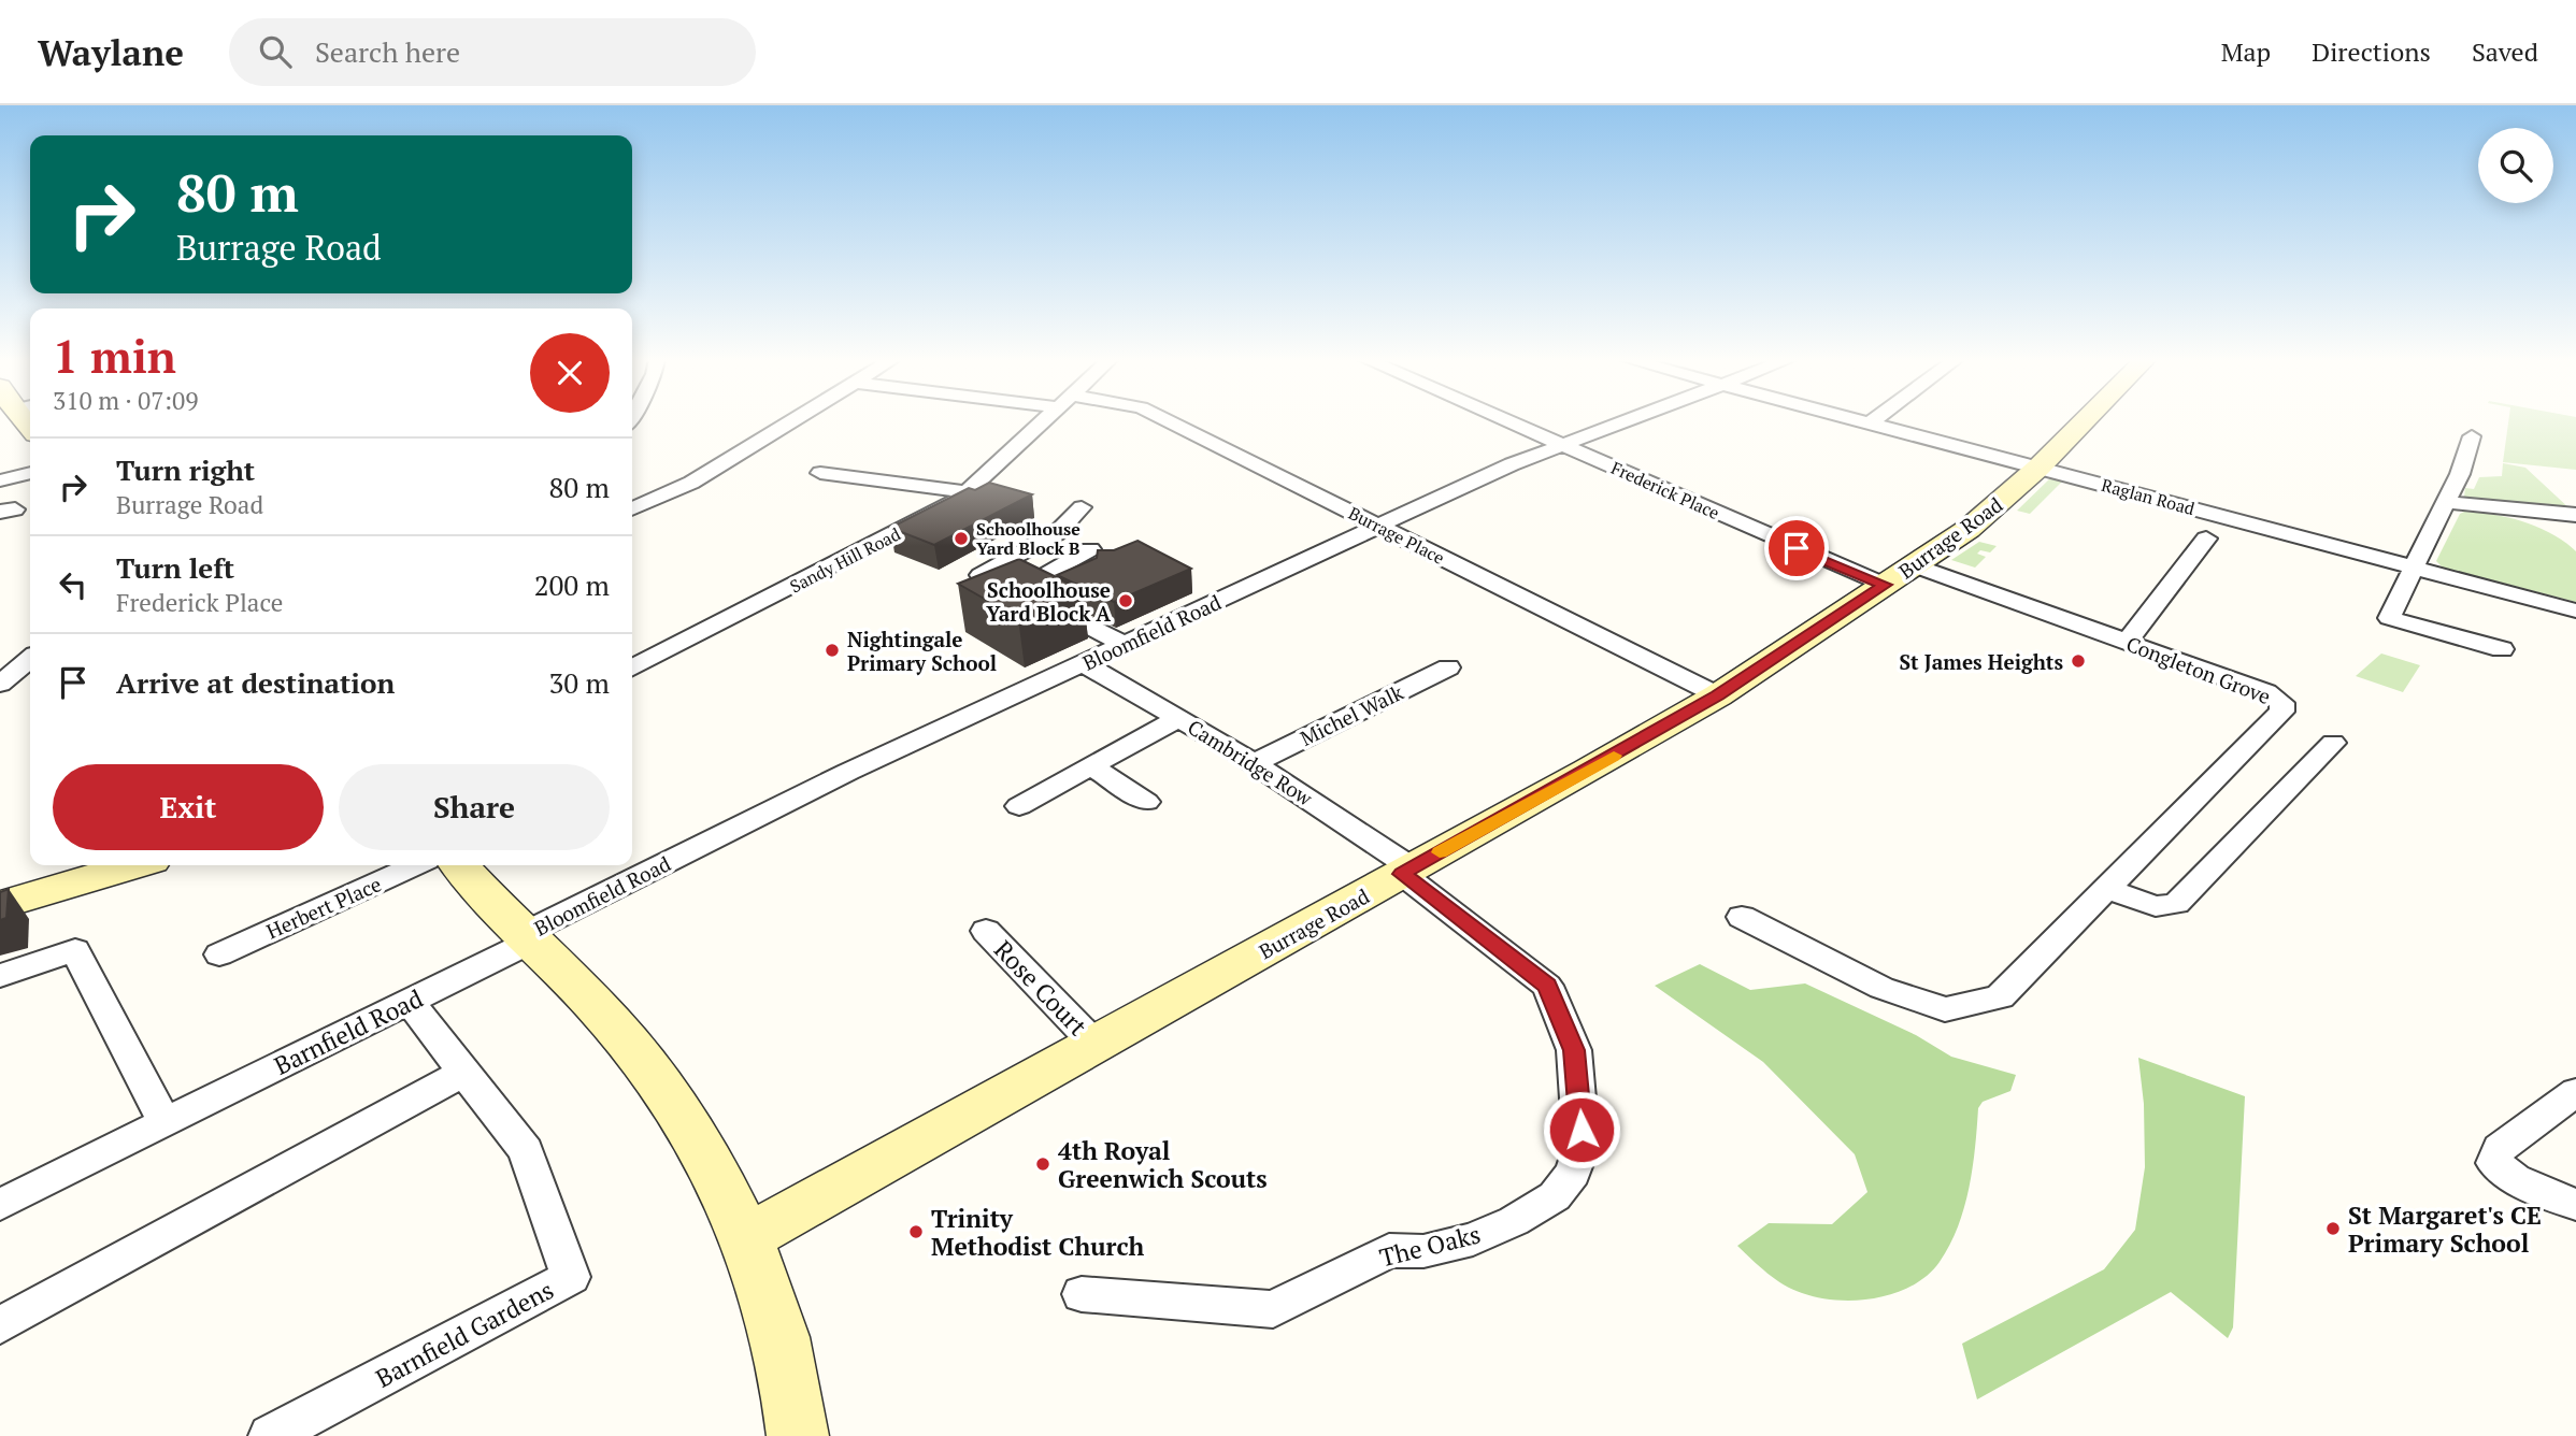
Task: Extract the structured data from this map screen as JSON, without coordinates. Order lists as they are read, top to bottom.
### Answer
{
  "streets": {
    "street": [
      "Frederick Place",
      "Raglan Road",
      "Burrage Place",
      "Burrage Road",
      "Sandy Hill Road",
      "Bloomfield Road",
      "Congleton Grove",
      "Michel Walk",
      "Cambridge Row",
      "Herbert Place",
      "Rose Court",
      "Barnfield Road",
      "The Oaks",
      "Barnfield Gardens"
    ]
  },
  "crossings": [
    ["Frederick Place", "Burrage Road"],
    ["Frederick Place", "Bloomfield Road"],
    ["Frederick Place", "Congleton Grove"],
    ["Raglan Road", "Burrage Road"],
    ["Burrage Place", "Burrage Road"],
    ["Burrage Place", "Bloomfield Road"],
    ["Burrage Road", "Congleton Grove"],
    ["Burrage Road", "Cambridge Row"],
    ["Burrage Road", "Rose Court"],
    ["Burrage Road", "The Oaks"],
    ["Bloomfield Road", "Cambridge Row"],
    ["Bloomfield Road", "Barnfield Road"],
    ["Michel Walk", "Cambridge Row"],
    ["Cambridge Row", "The Oaks"],
    ["Barnfield Road", "Barnfield Gardens"]
  ],
  "places": [
    "Schoolhouse Yard Block B",
    "Schoolhouse Yard Block A",
    "Nightingale Primary School",
    "St James Heights",
    "4th Royal Greenwich Scouts",
    "St Margaret's CE Primary School",
    "Trinity Methodist Church"
  ],
  "page": {
    "header": "Waylane",
    "search": "Search here",
    "nav": ["Map", "Directions", "Saved"],
    "turn": ["80 m", "Burrage Road"],
    "heading": ["1 min", "310 m · 07:09"],
    "list": [
      {
        "name": "Turn right",
        "note": "Burrage Road",
        "value": "80 m"
      },
      {
        "name": "Turn left",
        "note": "Frederick Place",
        "value": "200 m"
      },
      {
        "name": "Arrive at destination",
        "value": "30 m"
      }
    ],
    "buttons": ["Exit", "Share"]
  }
}
